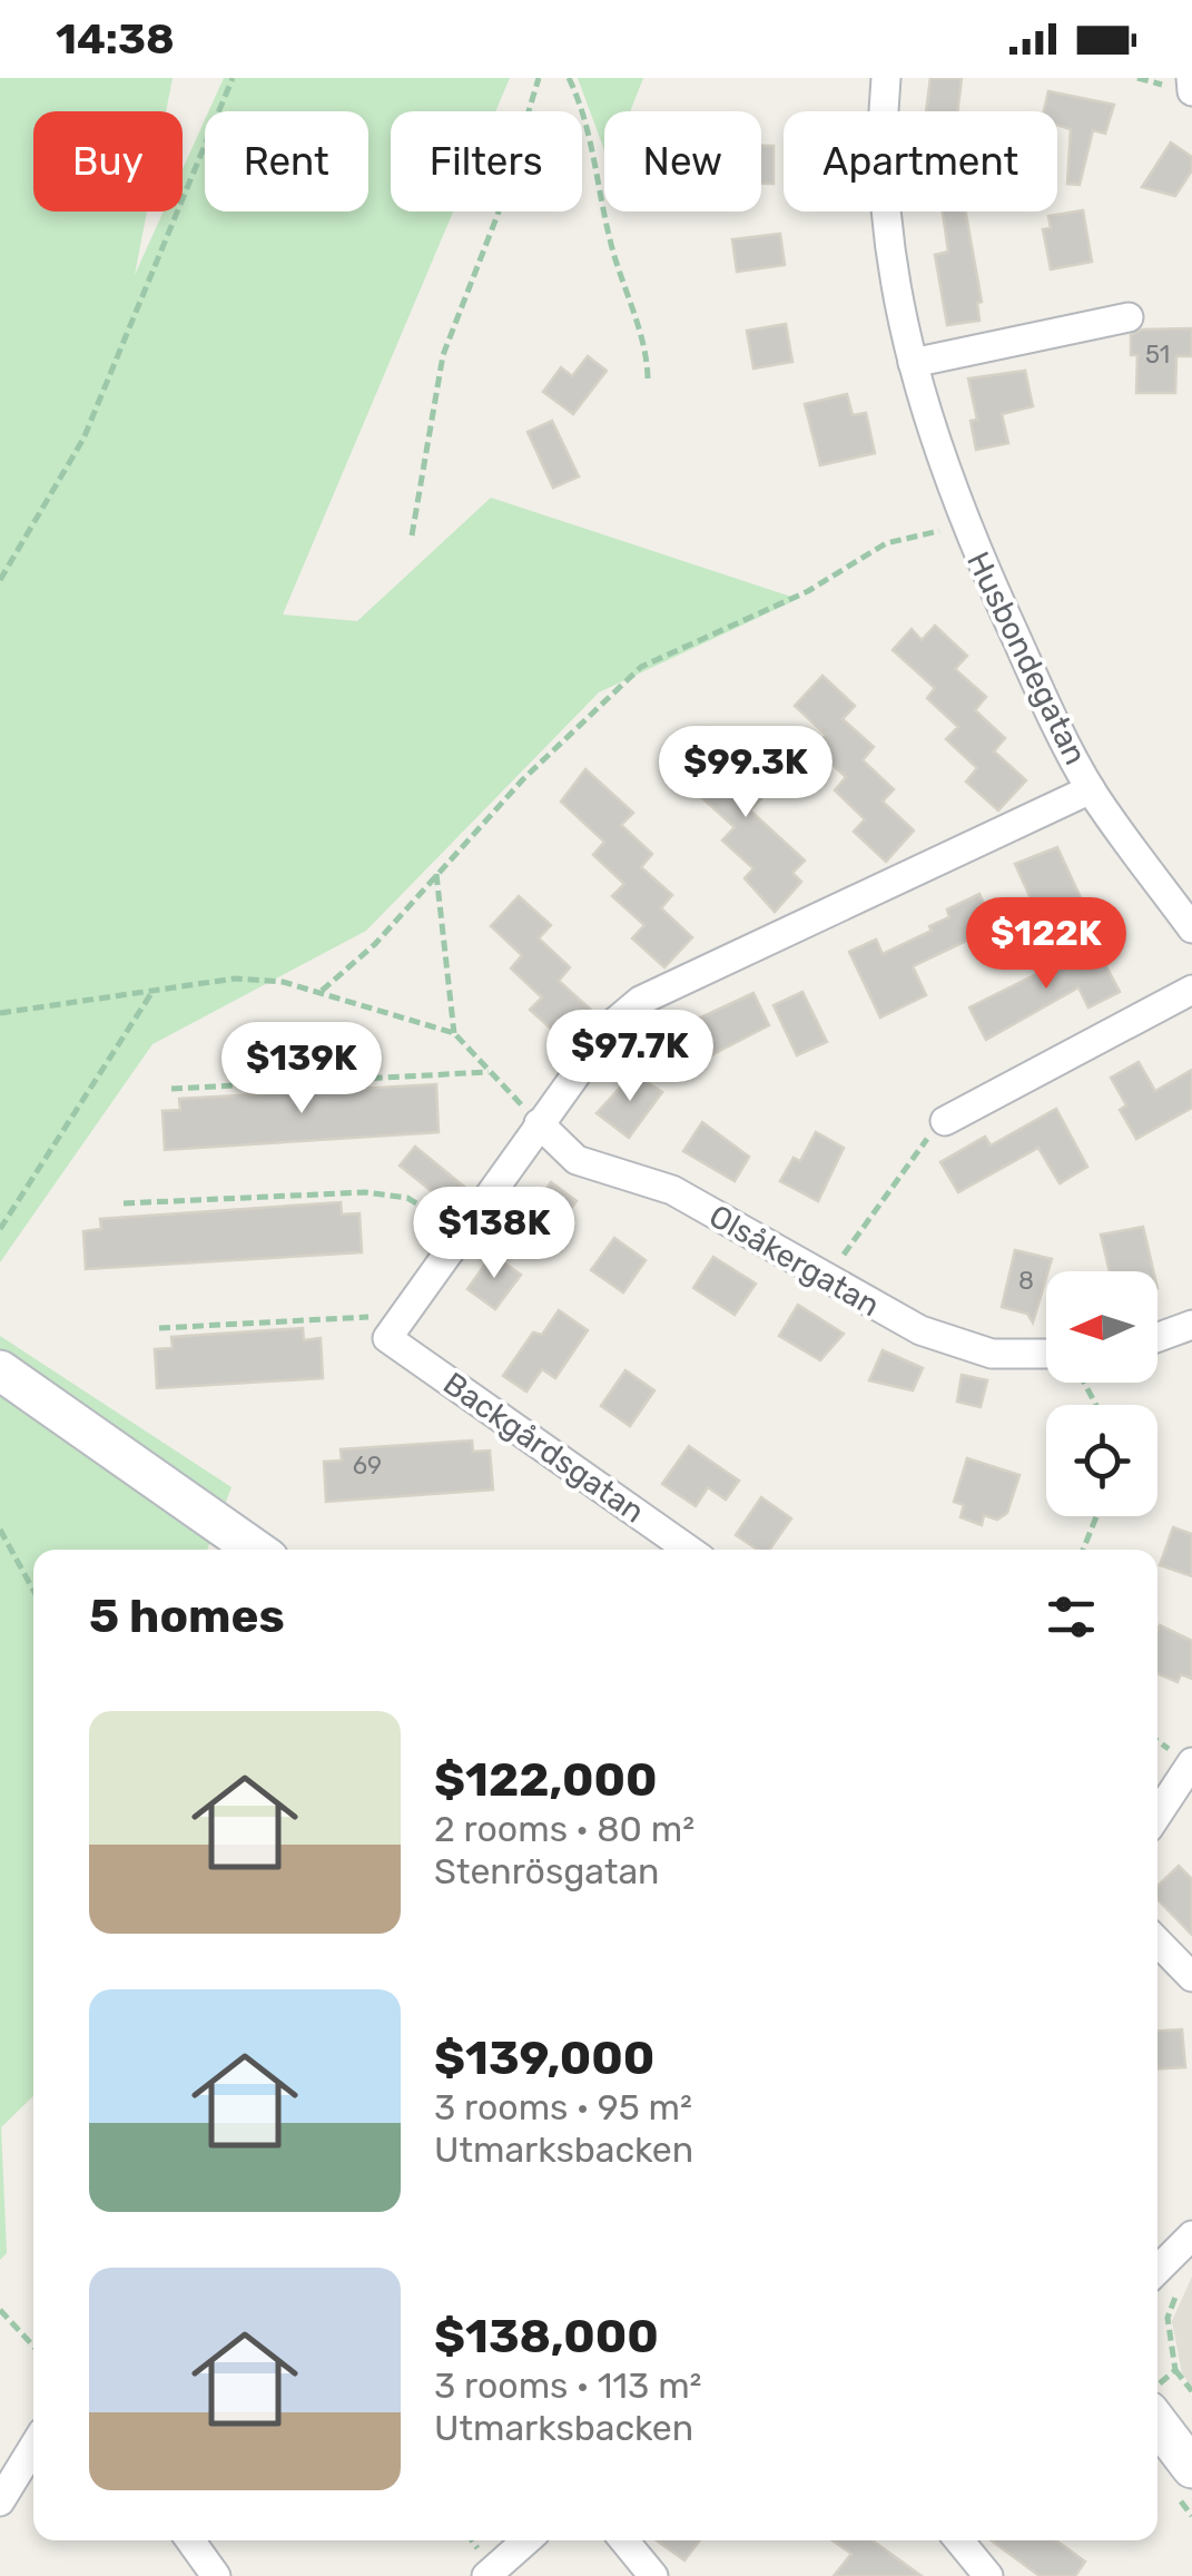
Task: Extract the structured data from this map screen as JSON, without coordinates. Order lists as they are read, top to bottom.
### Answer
{
  "streets": {
    "street": ["Husbondegatan", "Olsåkergatan", "Backgårdsgatan"]
  },
  "house_numbers": ["51", "8", "69"],
  "north": "left",
  "page": {
    "status": "14:38",
    "chip": [
      "Buy",
      "Rent",
      "Filters",
      "New",
      "Apartment"
    ],
    "price": [
      "$99.3K",
      "$122K",
      "$97.7K",
      "$139K",
      "$138K"
    ],
    "heading": "5 homes",
    "list": [
      {
        "name": "$122,000",
        "note": "2 rooms · 80 m² · Stenrösgatan"
      },
      {
        "name": "$139,000",
        "note": "3 rooms · 95 m² · Utmarksbacken"
      },
      {
        "name": "$138,000",
        "note": "3 rooms · 113 m² · Utmarksbacken"
      }
    ]
  }
}
